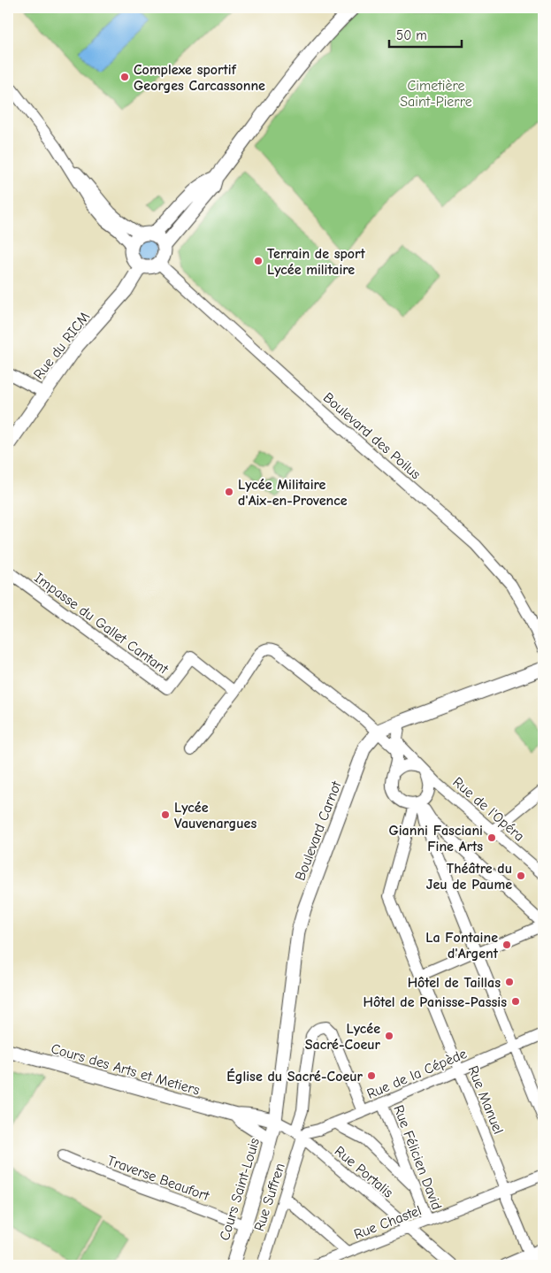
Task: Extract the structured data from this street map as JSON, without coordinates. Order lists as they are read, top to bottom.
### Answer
{
  "streets": {
    "main road": [
      "Rue du RICM",
      "Boulevard Carnot",
      "Cours des Arts et Metiers",
      "Cours Saint-Louis"
    ],
    "street": [
      "Boulevard des Poilus",
      "Impasse du Gallet Cantant",
      "Rue de l'Opéra",
      "Rue de la Cépède",
      "Rue Manuel",
      "Rue Félicien David",
      "Rue Portalis",
      "Traverse Beaufort",
      "Rue Suffren",
      "Rue Chastel"
    ]
  },
  "crossings": [
    ["Rue du RICM", "Boulevard des Poilus"],
    ["Rue de l'Opéra", "Rue Manuel"],
    ["Boulevard Carnot", "Cours des Arts et Metiers"],
    ["Boulevard Carnot", "Rue Portalis"],
    ["Boulevard Carnot", "Cours Saint-Louis"],
    ["Cours des Arts et Metiers", "Rue Portalis"],
    ["Cours des Arts et Metiers", "Cours Saint-Louis"],
    ["Rue de la Cépède", "Rue Manuel"],
    ["Rue de la Cépède", "Rue Félicien David"],
    ["Rue de la Cépède", "Rue Portalis"],
    ["Rue de la Cépède", "Rue Suffren"],
    ["Rue Manuel", "Rue Chastel"],
    ["Rue Félicien David", "Rue Chastel"],
    ["Rue Portalis", "Cours Saint-Louis"],
    ["Rue Portalis", "Rue Suffren"],
    ["Rue Portalis", "Rue Chastel"],
    ["Traverse Beaufort", "Cours Saint-Louis"]
  ],
  "parks": ["Cimetière Saint-Pierre"],
  "places": [
    "Complexe sportif Georges Carcassonne",
    "Terrain de sport Lycée militaire",
    "Lycée Militaire d'Aix-en-Provence",
    "Lycée Vauvenargues",
    "Gianni Fasciani Fine Arts",
    "Théâtre du Jeu de Paume",
    "La Fontaine d'Argent",
    "Hôtel de Taillas",
    "Hôtel de Panisse-Passis",
    "Lycée Sacré-Coeur",
    "Église du Sacré-Coeur"
  ],
  "scale_bar": "50 m"
}
